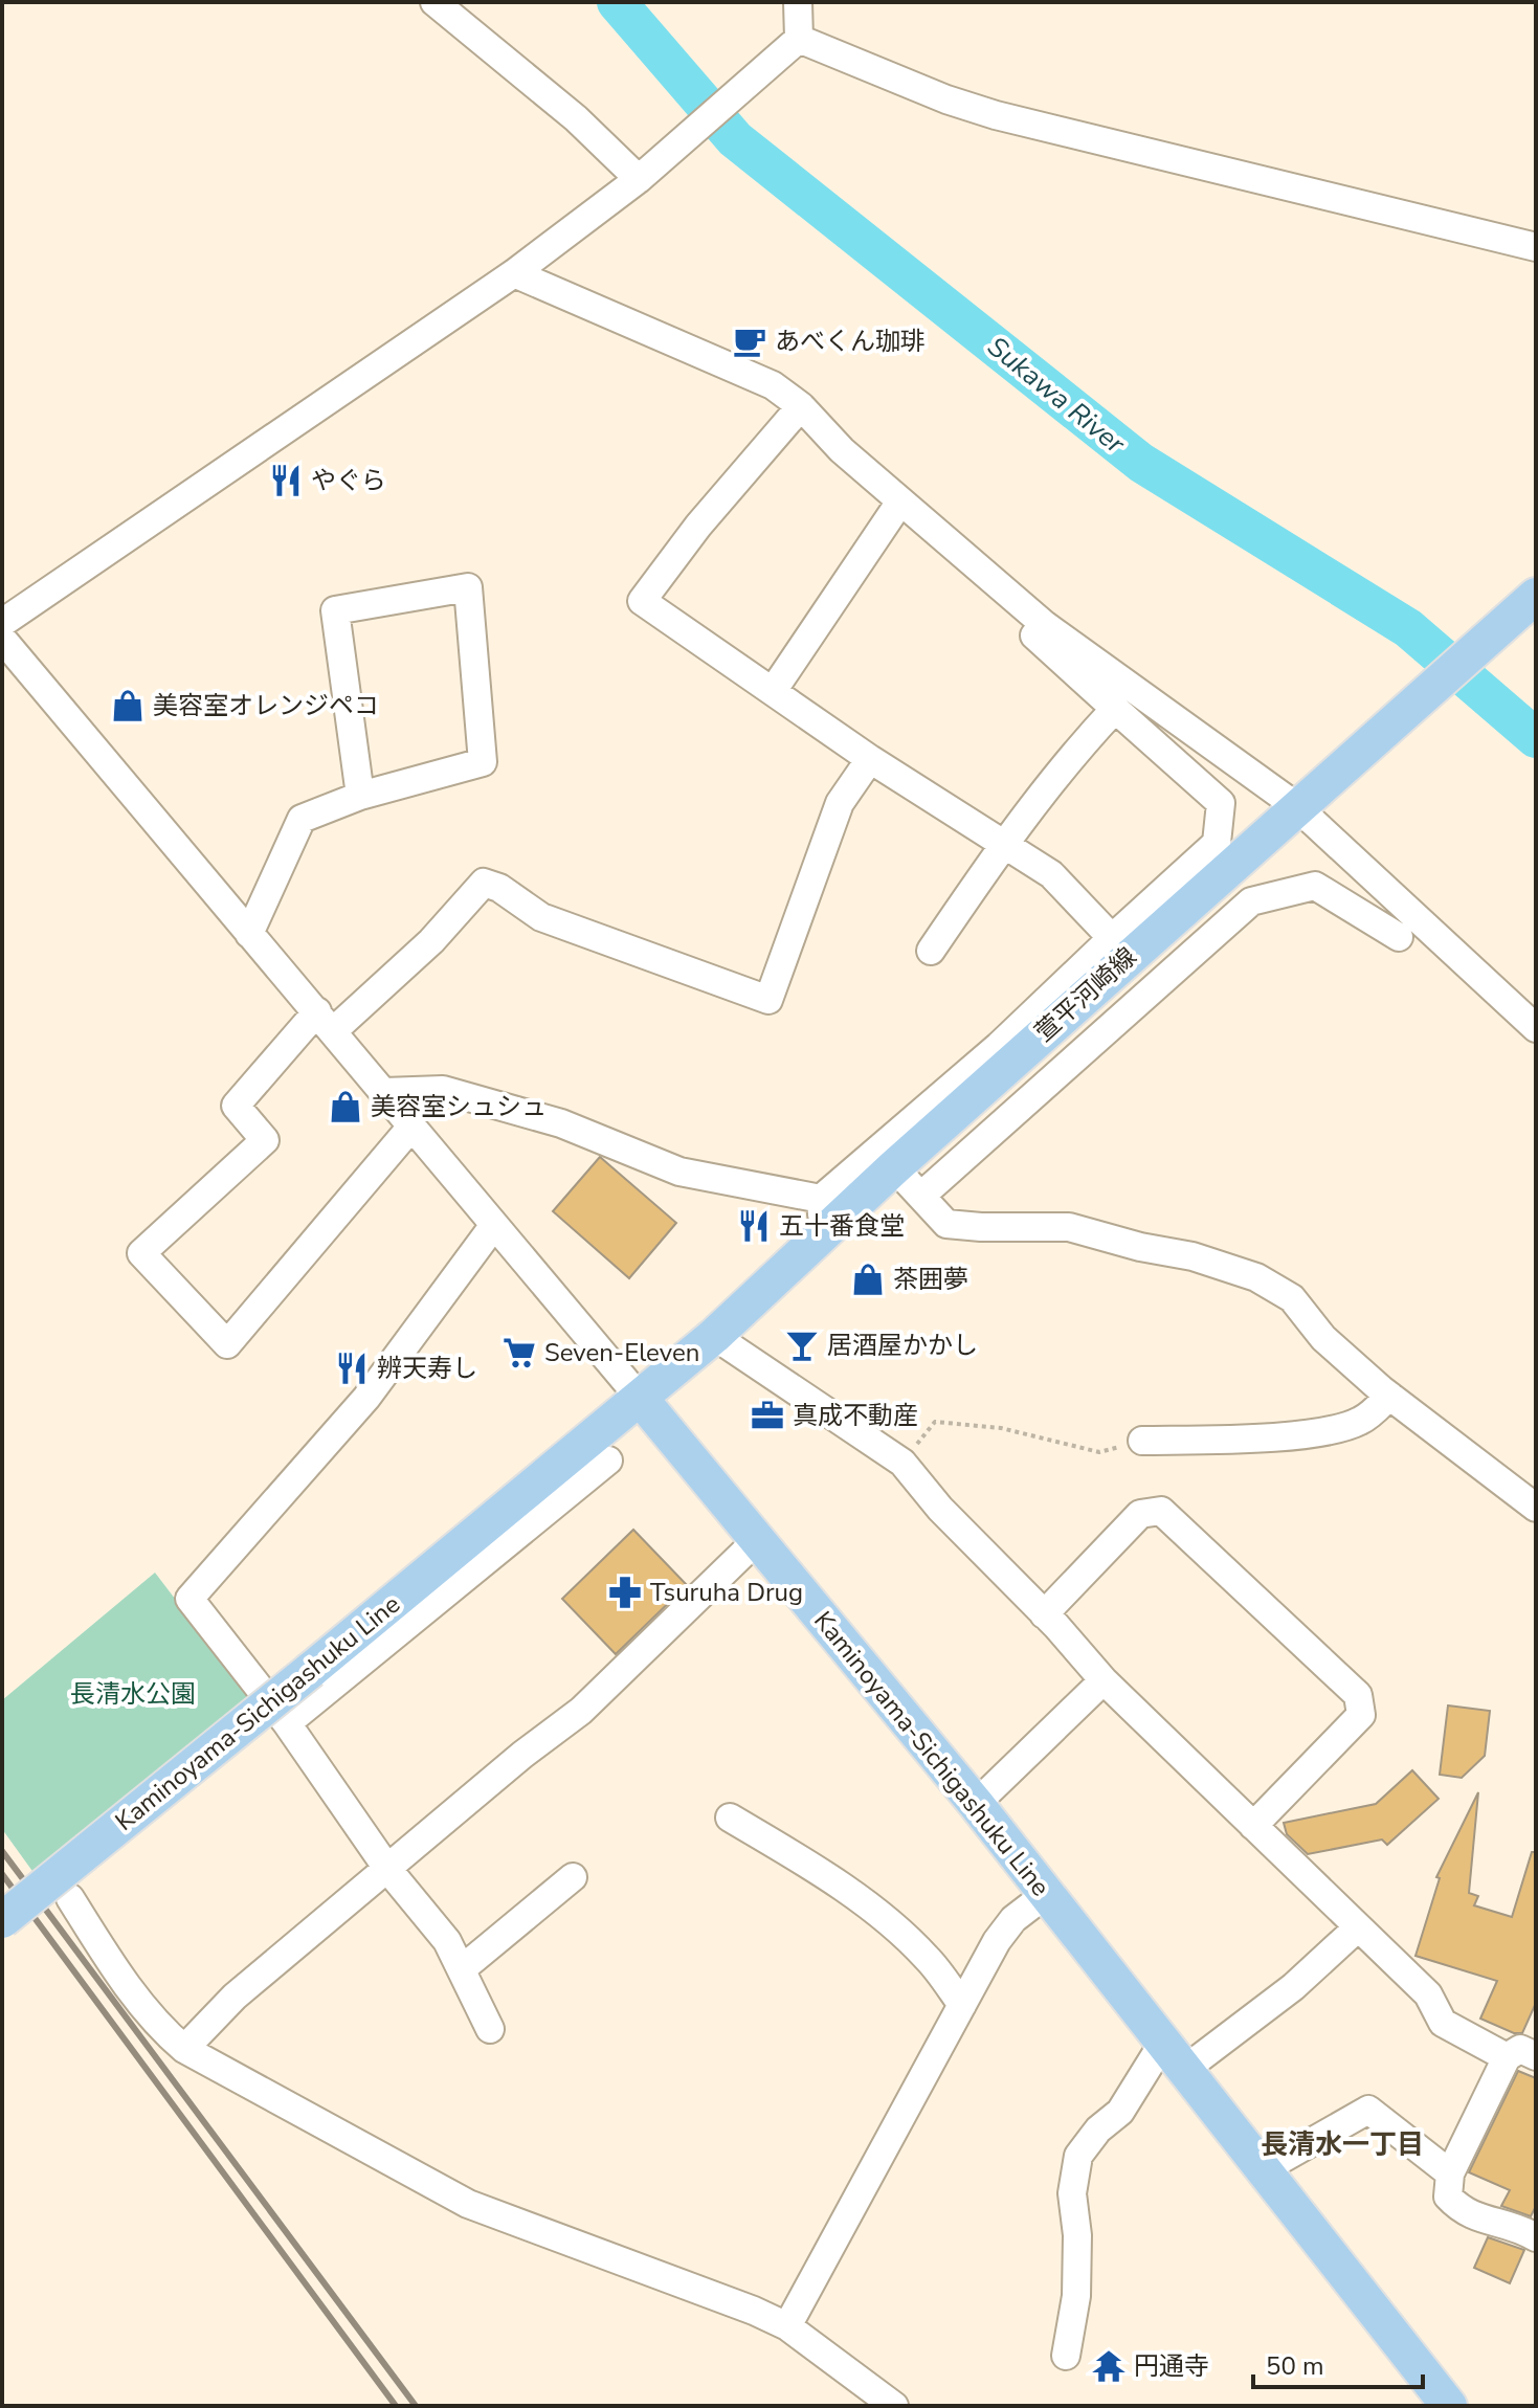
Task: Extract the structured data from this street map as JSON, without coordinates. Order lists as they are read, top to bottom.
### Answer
{
  "streets": {
    "main road": ["萱平河崎線", "Kaminoyama-Sichigashuku Line"]
  },
  "crossings": [
    ["萱平河崎線", "Kaminoyama-Sichigashuku Line"]
  ],
  "districts": ["長清水一丁目"],
  "water": ["Sukawa River"],
  "parks": ["長清水公園"],
  "places": {
    "cafe": ["あべくん珈琲"],
    "restaurant": ["やぐら", "五十番食堂", "辨天寿し"],
    "shop": ["美容室オレンジペコ", "美容室シュシュ", "茶囲夢"],
    "bar": ["居酒屋かかし"],
    "supermarket": ["Seven-Eleven"],
    "office": ["真成不動産"],
    "pharmacy": ["Tsuruha Drug"],
    "temple": ["円通寺"]
  },
  "scale_bar": "50 m"
}
